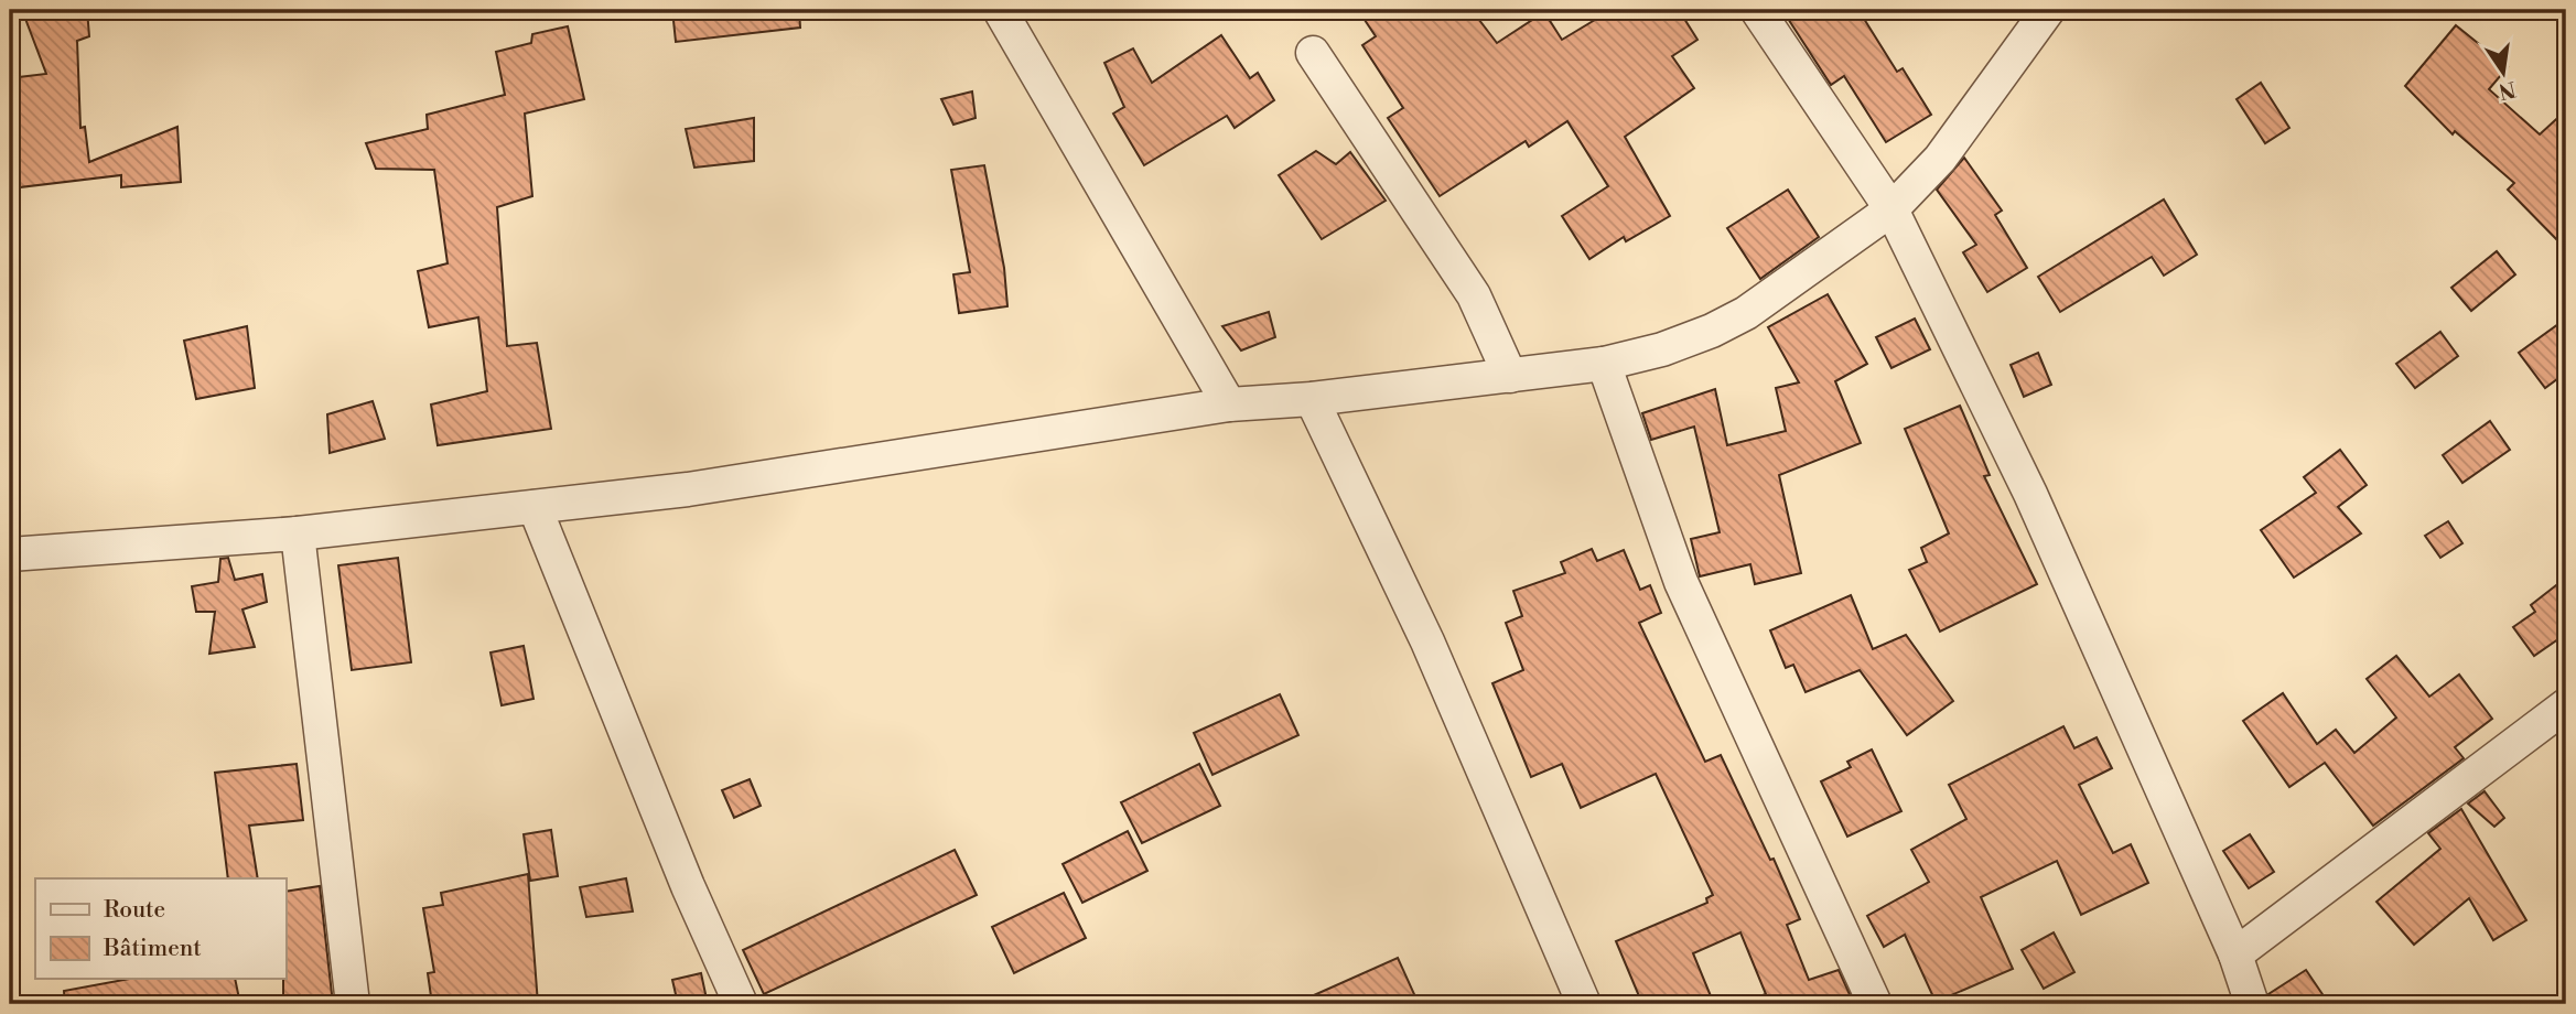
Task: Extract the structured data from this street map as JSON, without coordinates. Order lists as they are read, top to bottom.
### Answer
{
  "legend": ["Route", "Bâtiment"],
  "north": "bottom"
}
